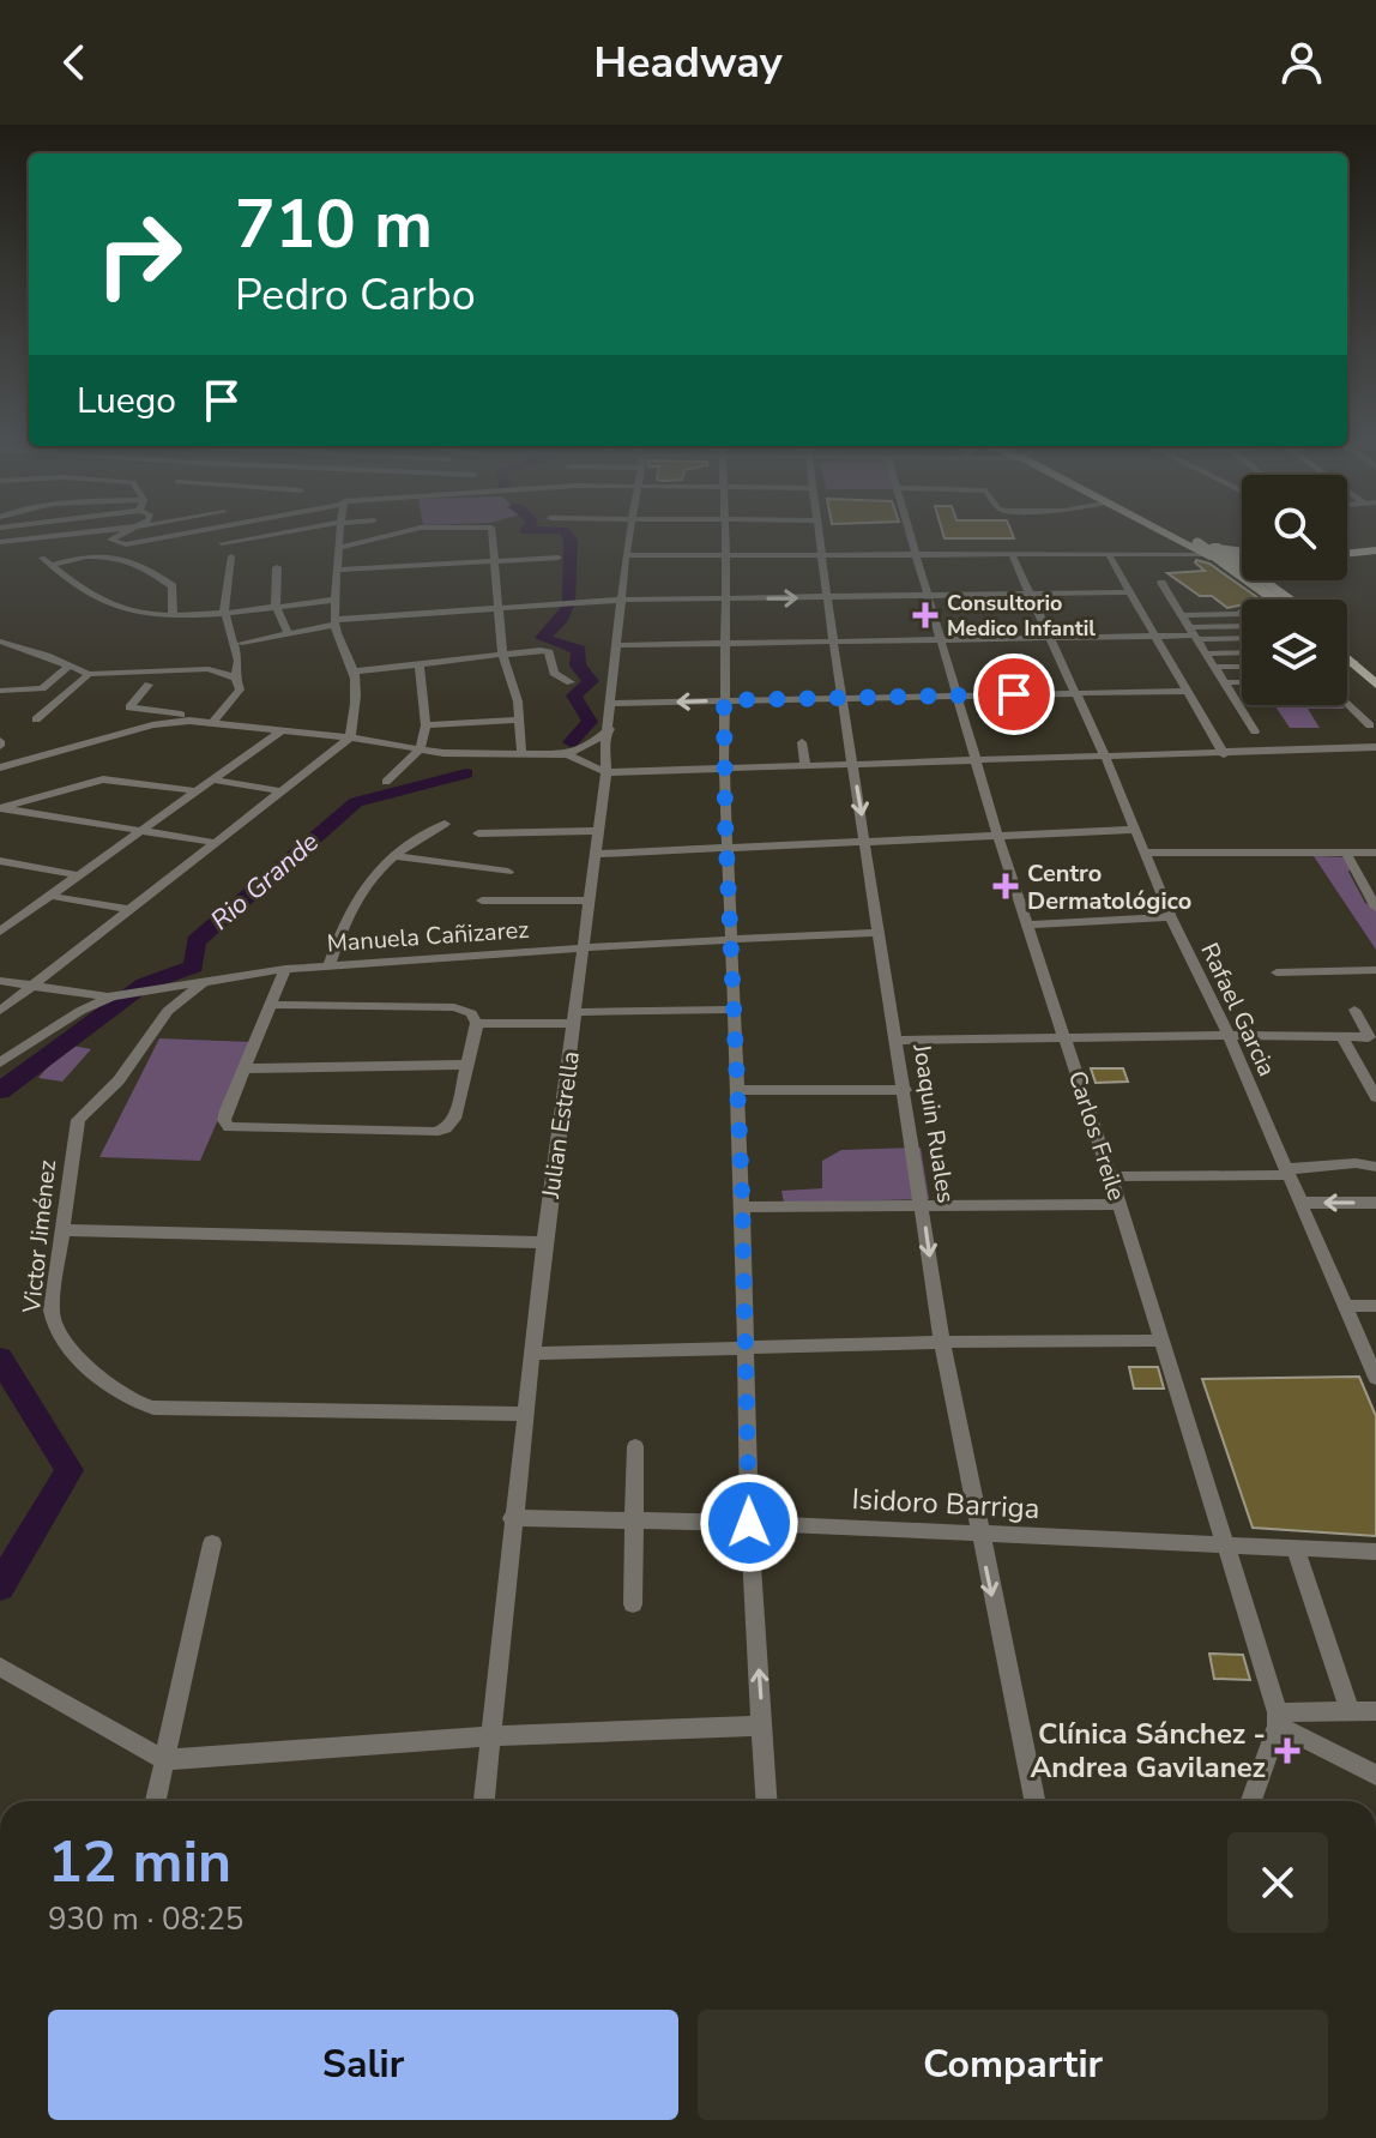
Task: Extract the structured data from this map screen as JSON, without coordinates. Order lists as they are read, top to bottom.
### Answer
{
  "streets": {
    "street": [
      "Manuela Cañizarez",
      "Rafael Garcia",
      "Joaquin Ruales",
      "Julian Estrella",
      "Carlos Freile",
      "Victor Jiménez",
      "Isidoro Barriga"
    ]
  },
  "crossings": [
    ["Manuela Cañizarez", "Joaquin Ruales"],
    ["Manuela Cañizarez", "Julian Estrella"],
    ["Manuela Cañizarez", "Victor Jiménez"],
    ["Joaquin Ruales", "Isidoro Barriga"],
    ["Julian Estrella", "Victor Jiménez"],
    ["Julian Estrella", "Isidoro Barriga"],
    ["Carlos Freile", "Isidoro Barriga"]
  ],
  "one_way": ["Joaquin Ruales"],
  "water": ["Rio Grande"],
  "places": {
    "health": ["Consultorio Medico Infantil", "Centro Dermatológico", "Clínica Sánchez - Andrea Gavilanez"]
  },
  "page": {
    "header": "Headway",
    "turn": ["710 m", "Pedro Carbo"],
    "then": "Luego",
    "heading": ["12 min", "930 m · 08:25"],
    "buttons": ["Salir", "Compartir"]
  }
}
